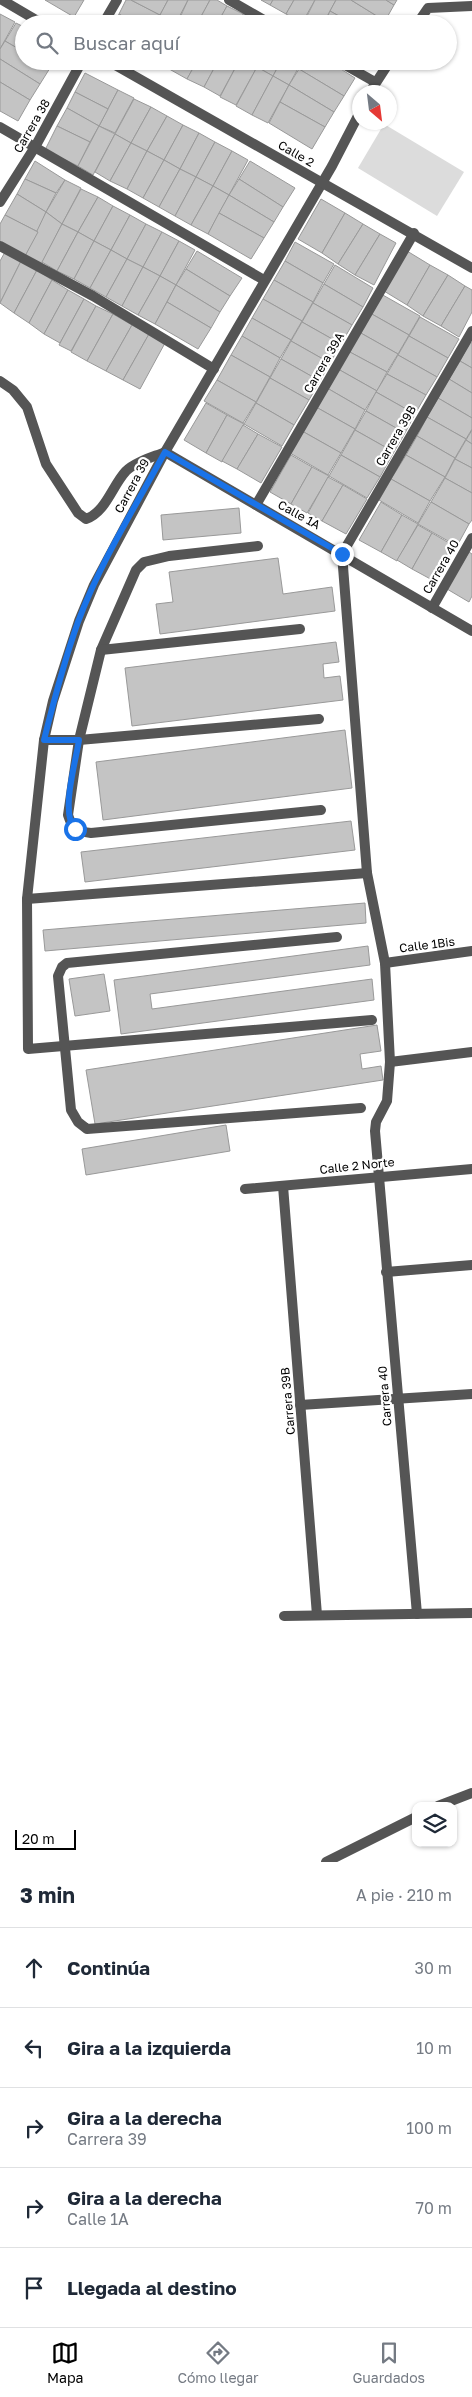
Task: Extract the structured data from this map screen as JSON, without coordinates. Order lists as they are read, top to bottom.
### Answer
{
  "streets": {
    "street": [
      "Carrera 38",
      "Calle 2",
      "Carrera 39A",
      "Carrera 39B",
      "Carrera 39",
      "Calle 1A",
      "Carrera 40",
      "Calle 1Bis",
      "Calle 2 Norte"
    ]
  },
  "crossings": [
    ["Calle 2", "Carrera 39A"],
    ["Calle 2", "Carrera 39"],
    ["Carrera 39A", "Calle 1A"],
    ["Carrera 39B", "Calle 1A"],
    ["Carrera 39B", "Calle 2 Norte"],
    ["Carrera 39", "Calle 1A"],
    ["Calle 1A", "Carrera 40"],
    ["Carrera 40", "Calle 2 Norte"]
  ],
  "scale_bar": "20 m",
  "north": "bottom right",
  "page": {
    "search": "Buscar aquí",
    "scale": "20 m",
    "heading": ["3 min", "A pie · 210 m"],
    "list": [
      ["Continúa", "30 m"],
      ["Gira a la izquierda", "10 m"],
      ["Gira a la derecha", "Carrera 39", "100 m"],
      ["Gira a la derecha", "Calle 1A", "70 m"],
      "Llegada al destino"
    ],
    "nav": ["Mapa", "Cómo llegar", "Guardados"]
  }
}
